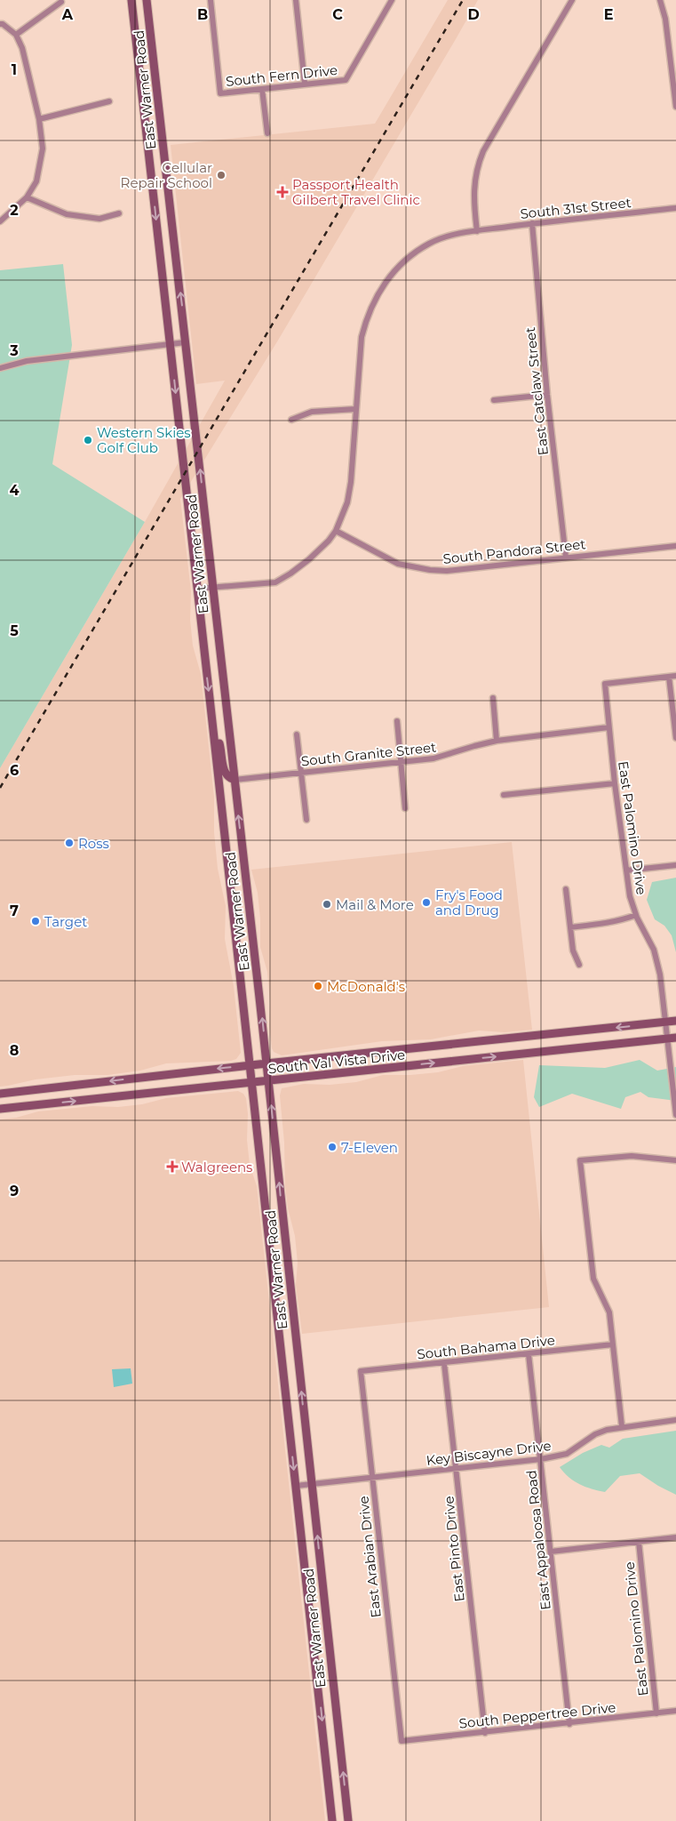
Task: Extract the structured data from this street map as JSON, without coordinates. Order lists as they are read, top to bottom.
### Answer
{
  "streets": {
    "main road": ["East Warner Road", "South Val Vista Drive"],
    "street": [
      "South Fern Drive",
      "South 31st Street",
      "East Catclaw Street",
      "South Pandora Street",
      "South Granite Street",
      "East Palomino Drive",
      "South Bahama Drive",
      "Key Biscayne Drive",
      "East Appaloosa Road",
      "East Pinto Drive",
      "East Arabian Drive",
      "South Peppertree Drive"
    ]
  },
  "crossings": [
    ["East Warner Road", "South 31st Street"],
    ["East Warner Road", "South Granite Street"],
    ["East Warner Road", "South Val Vista Drive"],
    ["East Warner Road", "Key Biscayne Drive"],
    ["South 31st Street", "East Catclaw Street"],
    ["South 31st Street", "South Pandora Street"],
    ["East Catclaw Street", "South Pandora Street"],
    ["South Granite Street", "East Palomino Drive"],
    ["East Palomino Drive", "South Val Vista Drive"],
    ["East Palomino Drive", "South Peppertree Drive"],
    ["South Bahama Drive", "East Appaloosa Road"],
    ["South Bahama Drive", "East Pinto Drive"],
    ["South Bahama Drive", "East Arabian Drive"],
    ["Key Biscayne Drive", "East Appaloosa Road"],
    ["Key Biscayne Drive", "East Pinto Drive"],
    ["Key Biscayne Drive", "East Arabian Drive"],
    ["East Appaloosa Road", "South Peppertree Drive"],
    ["East Pinto Drive", "South Peppertree Drive"],
    ["East Arabian Drive", "South Peppertree Drive"]
  ],
  "places": {
    "other": [
      "Cellular Repair School",
      "Western Skies Golf Club",
      "Ross",
      "Fry's Food and Drug",
      "Mail & More",
      "Target",
      "McDonald's",
      "7-Eleven"
    ],
    "health": ["Passport Health Gilbert Travel Clinic", "Walgreens"]
  },
  "grid": {
    "columns": [
      "A",
      "B",
      "C",
      "D",
      "E"
    ],
    "rows": [
      "1",
      "2",
      "3",
      "4",
      "5",
      "6",
      "7",
      "8",
      "9"
    ]
  }
}
